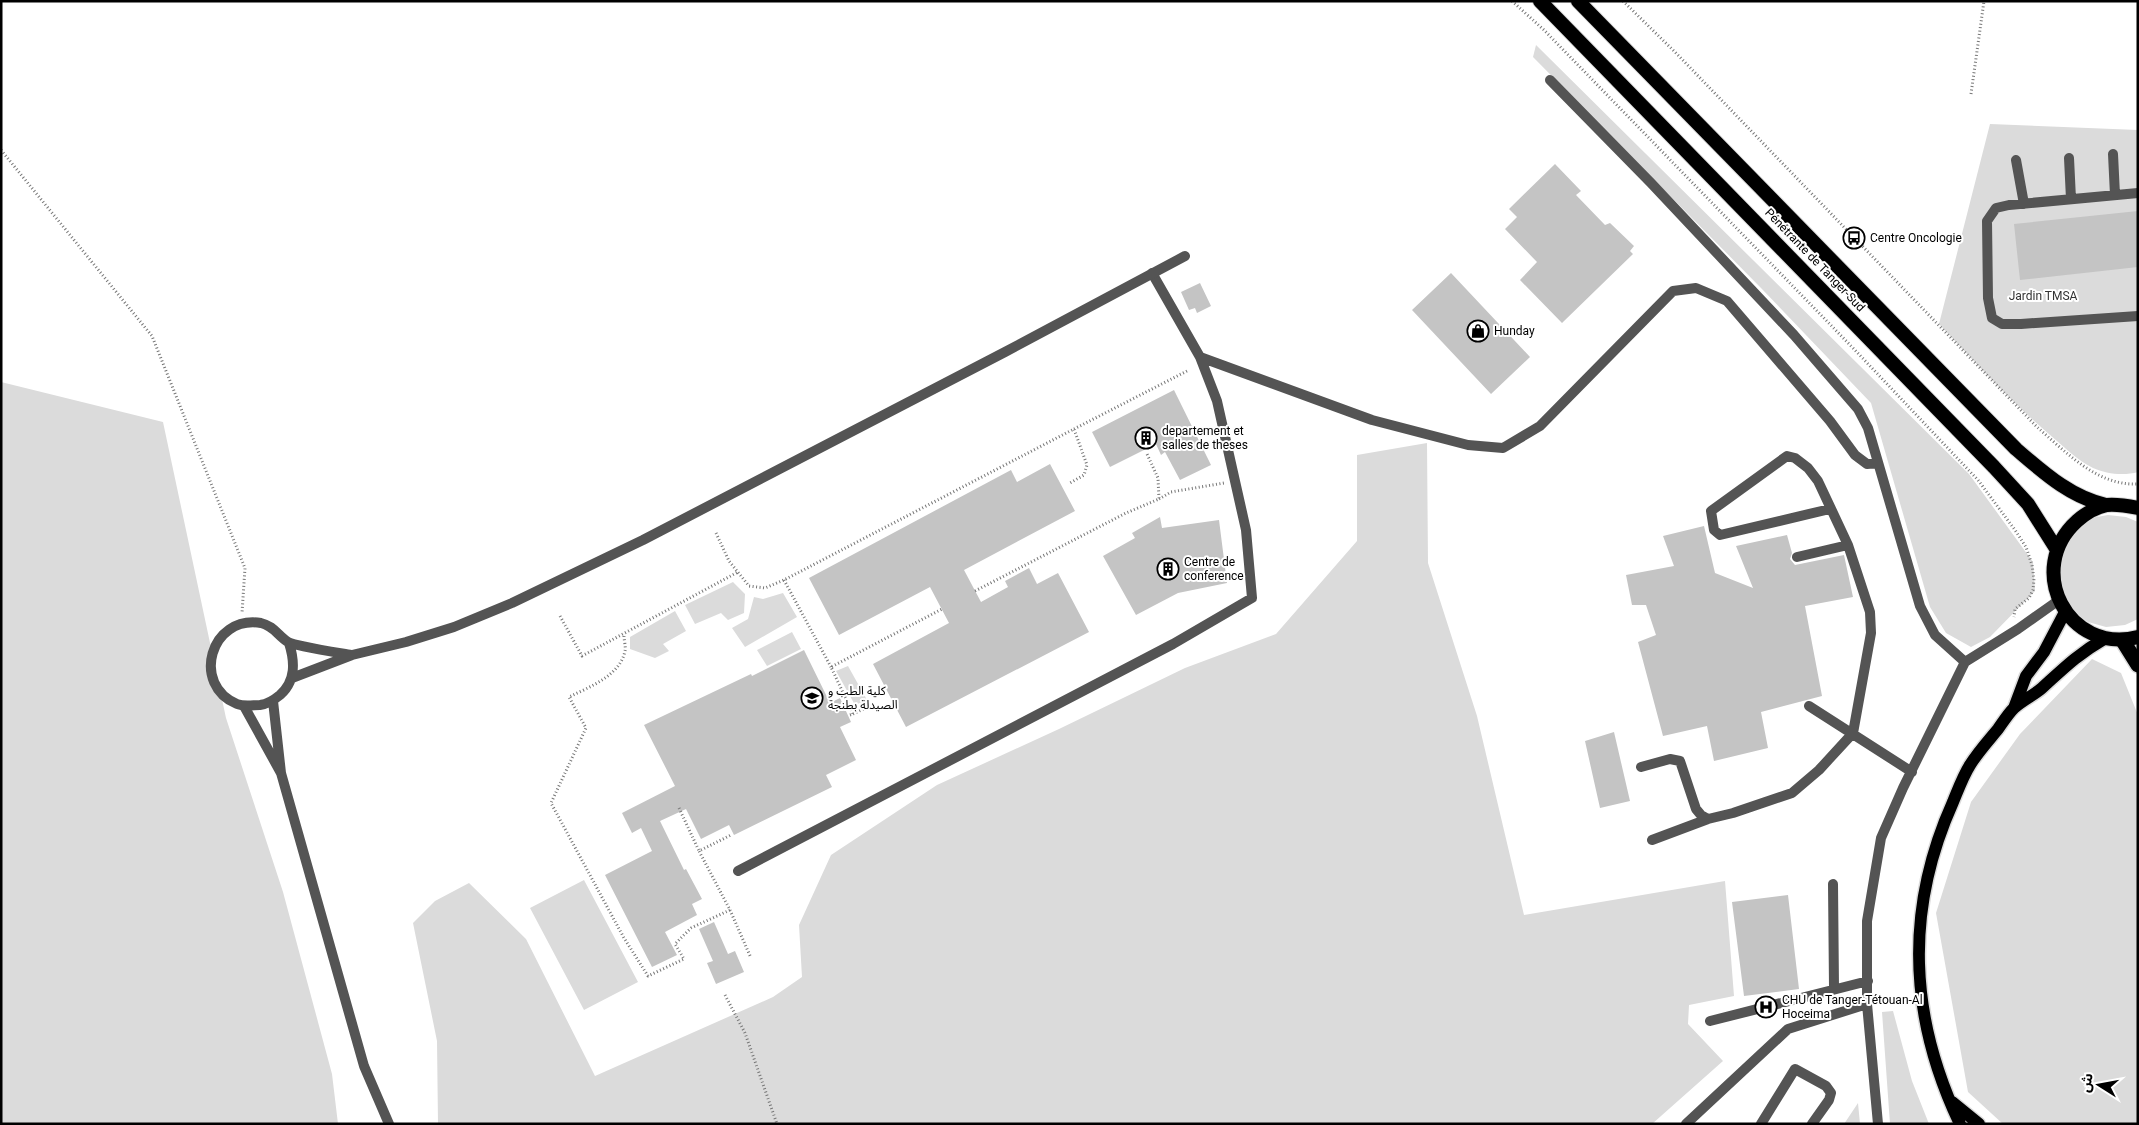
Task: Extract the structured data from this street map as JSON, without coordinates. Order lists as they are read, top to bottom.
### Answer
{
  "streets": {
    "highway": ["Pénétrante de Tanger-Sud"]
  },
  "parks": ["Jardin TMSA"],
  "places": {
    "bus stop": ["Centre Oncologie"],
    "shop": ["Hunday"],
    "building": ["departement et salles de theses", "Centre de conference"],
    "school or university": ["كلية الطب و الصيدلة بطنجة"],
    "hospital": ["CHU de Tanger-Tétouan-Al Hoceima"]
  },
  "north": "left"
}
